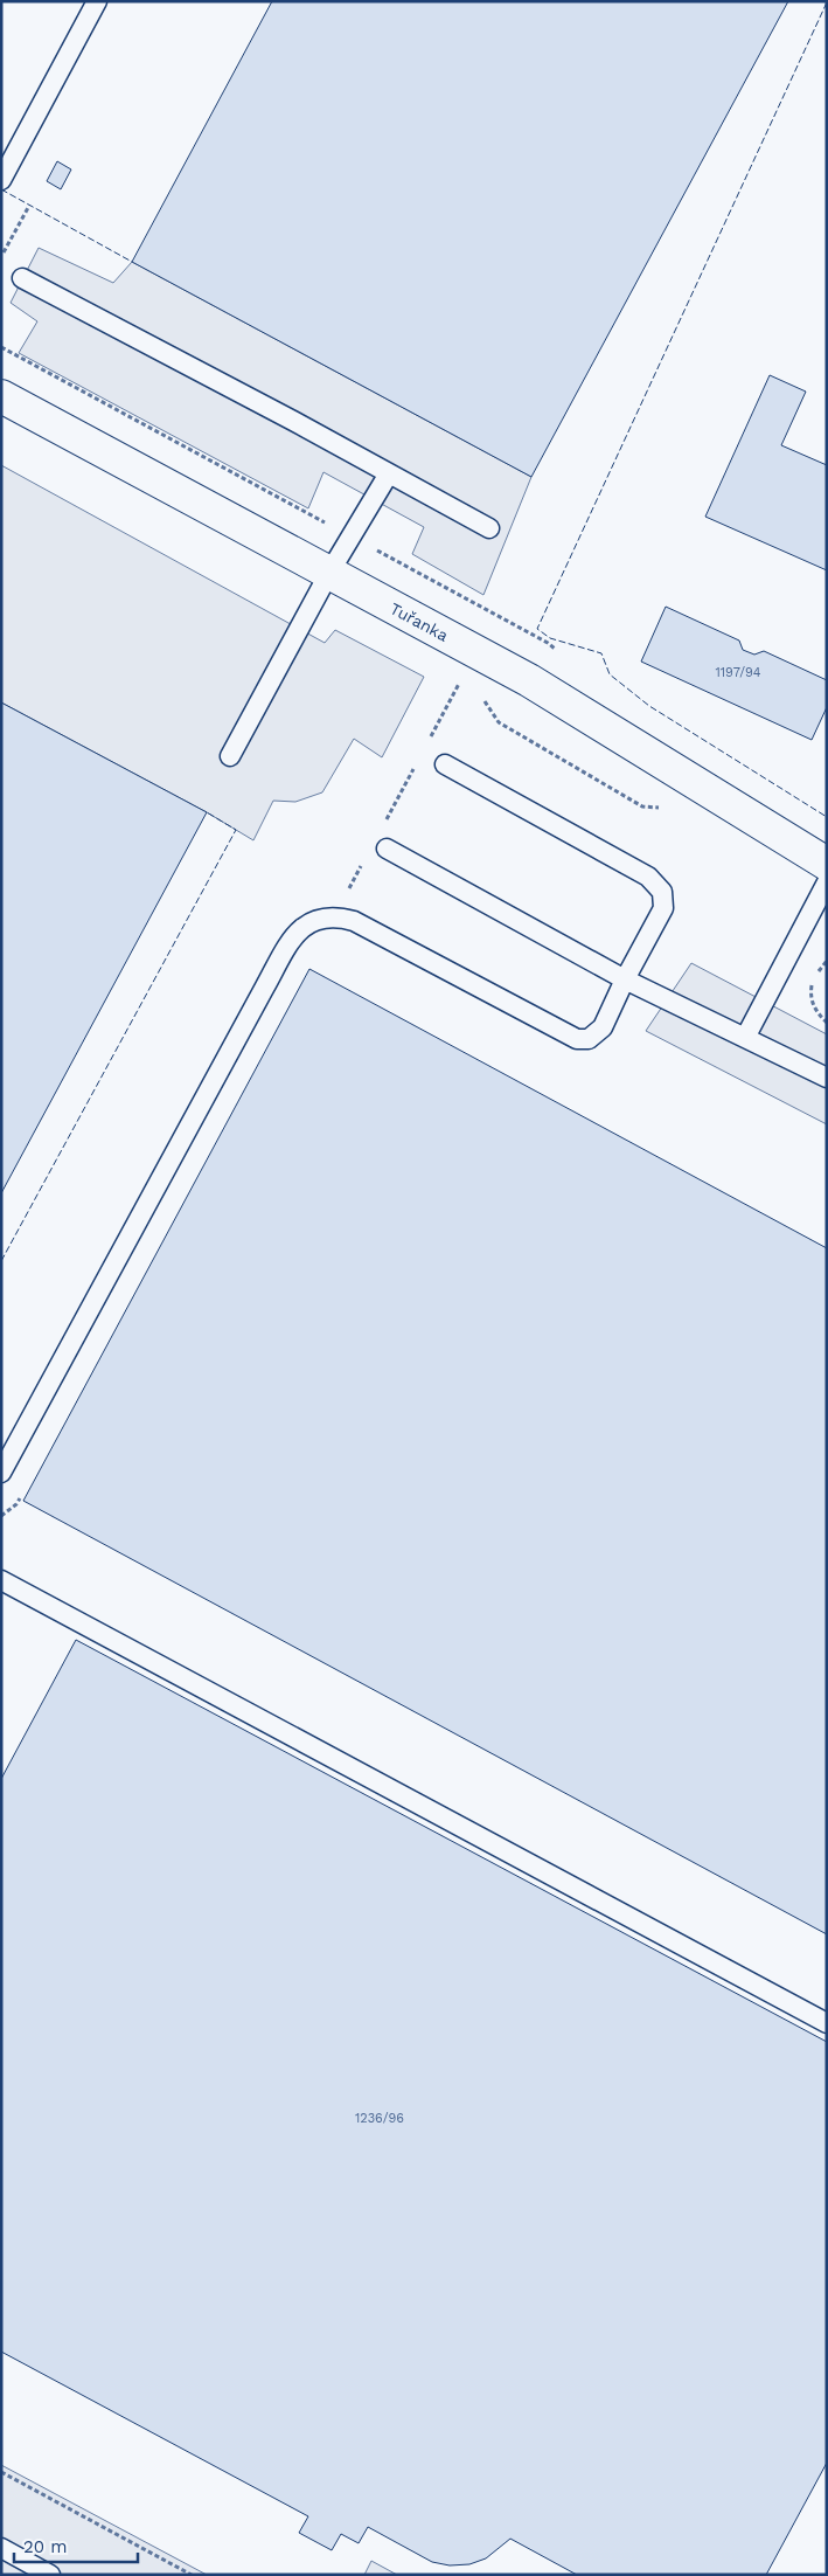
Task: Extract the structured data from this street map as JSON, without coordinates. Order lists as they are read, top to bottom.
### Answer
{
  "streets": {
    "street": ["Tuřanka"]
  },
  "house_numbers": ["1197/94", "1236/96"],
  "scale_bar": "20 m"
}
